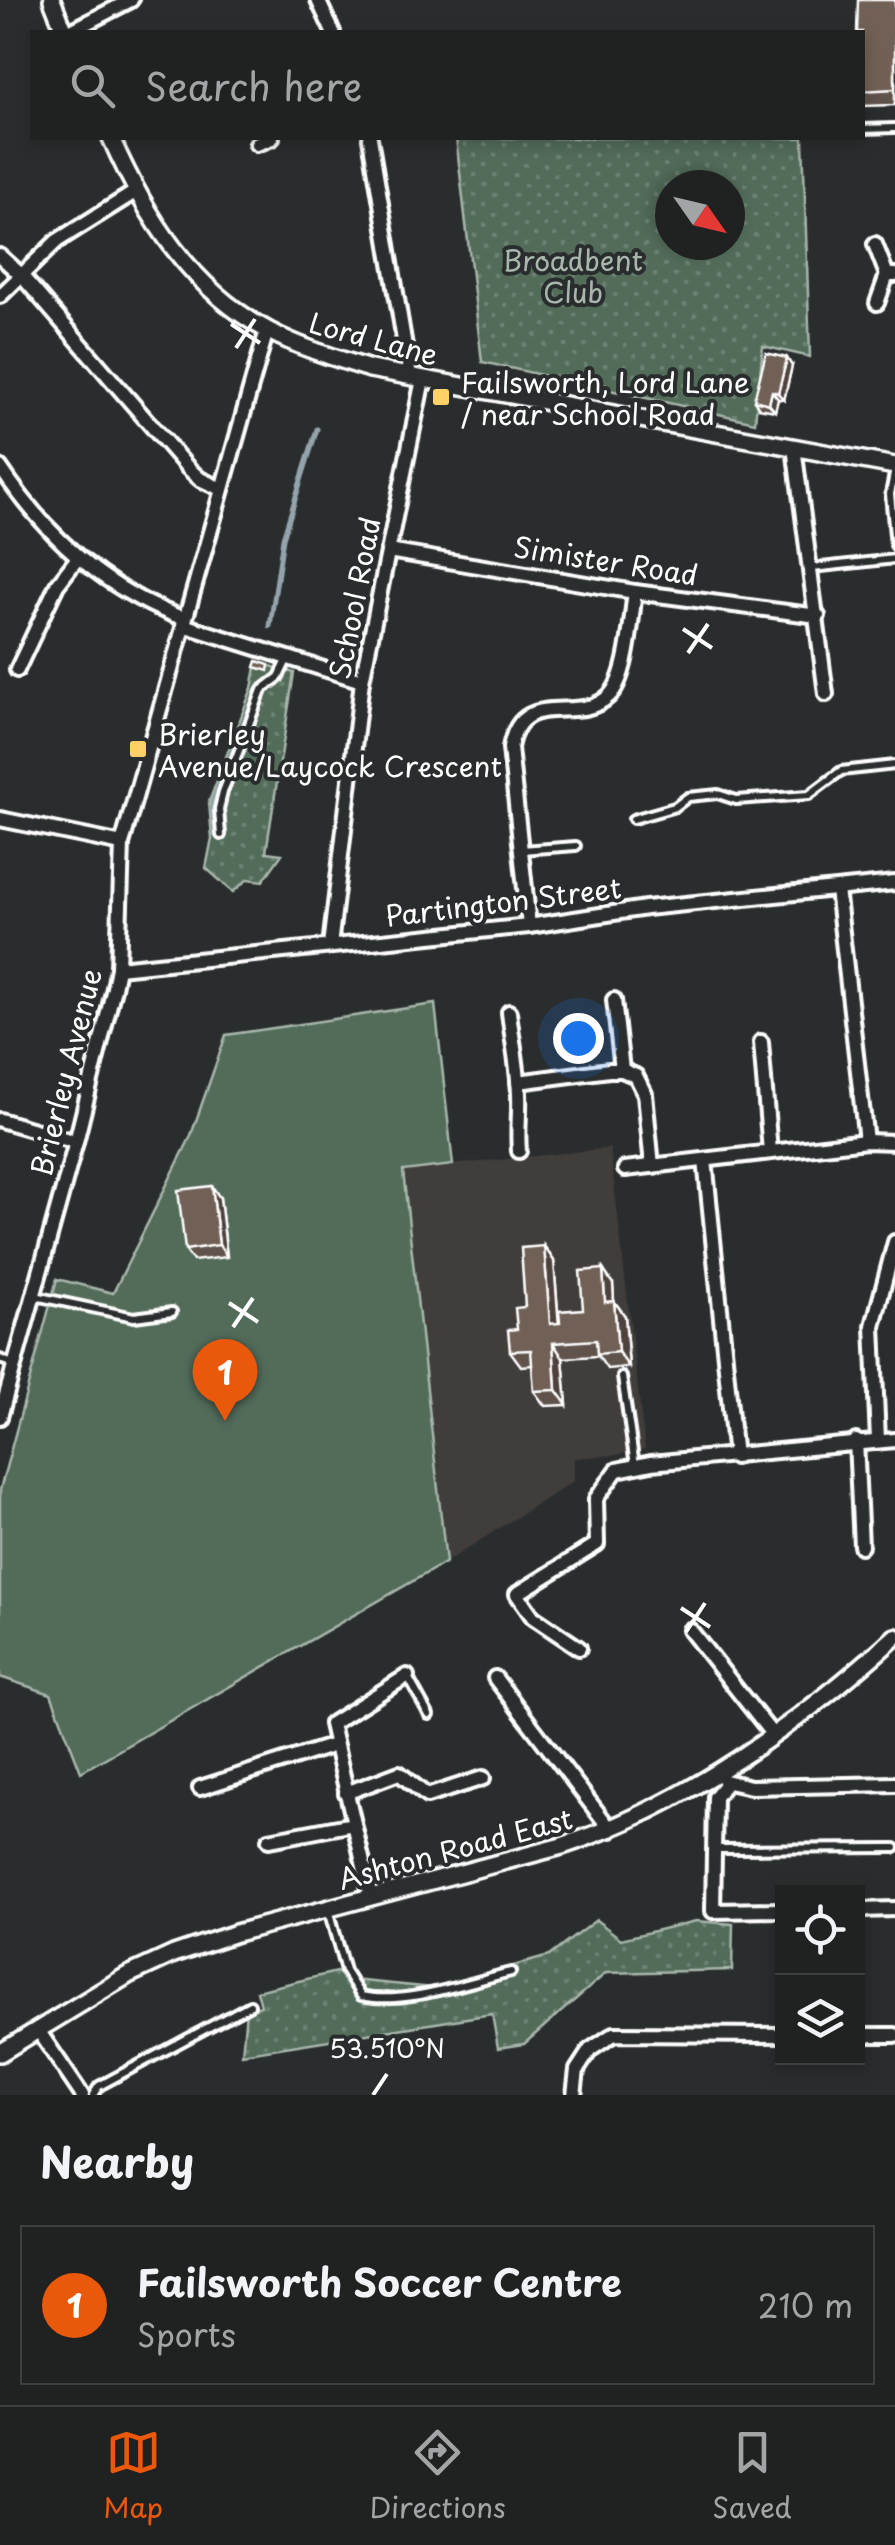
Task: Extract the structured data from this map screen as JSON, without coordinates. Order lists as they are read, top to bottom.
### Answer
{
  "streets": {
    "street": [
      "Lord Lane",
      "Simister Road",
      "School Road",
      "Partington Street",
      "Brierley Avenue",
      "Ashton Road East"
    ]
  },
  "crossings": [
    ["Lord Lane", "School Road"],
    ["Lord Lane", "Brierley Avenue"],
    ["Simister Road", "School Road"],
    ["School Road", "Partington Street"],
    ["Partington Street", "Brierley Avenue"]
  ],
  "parks": ["Broadbent Club"],
  "places": {
    "transit": ["Failsworth, Lord Lane / near School Road", "Brierley Avenue/Laycock Crescent"]
  },
  "north": "bottom right",
  "page": {
    "search": "Search here",
    "pins": "1",
    "heading": "Nearby",
    "list": [
      {
        "mark": "1",
        "name": "Failsworth Soccer Centre",
        "note": "Sports",
        "value": "210 m"
      }
    ],
    "nav": ["Map", "Directions", "Saved"]
  },
  "coordinates": ["53.510°N"]
}
